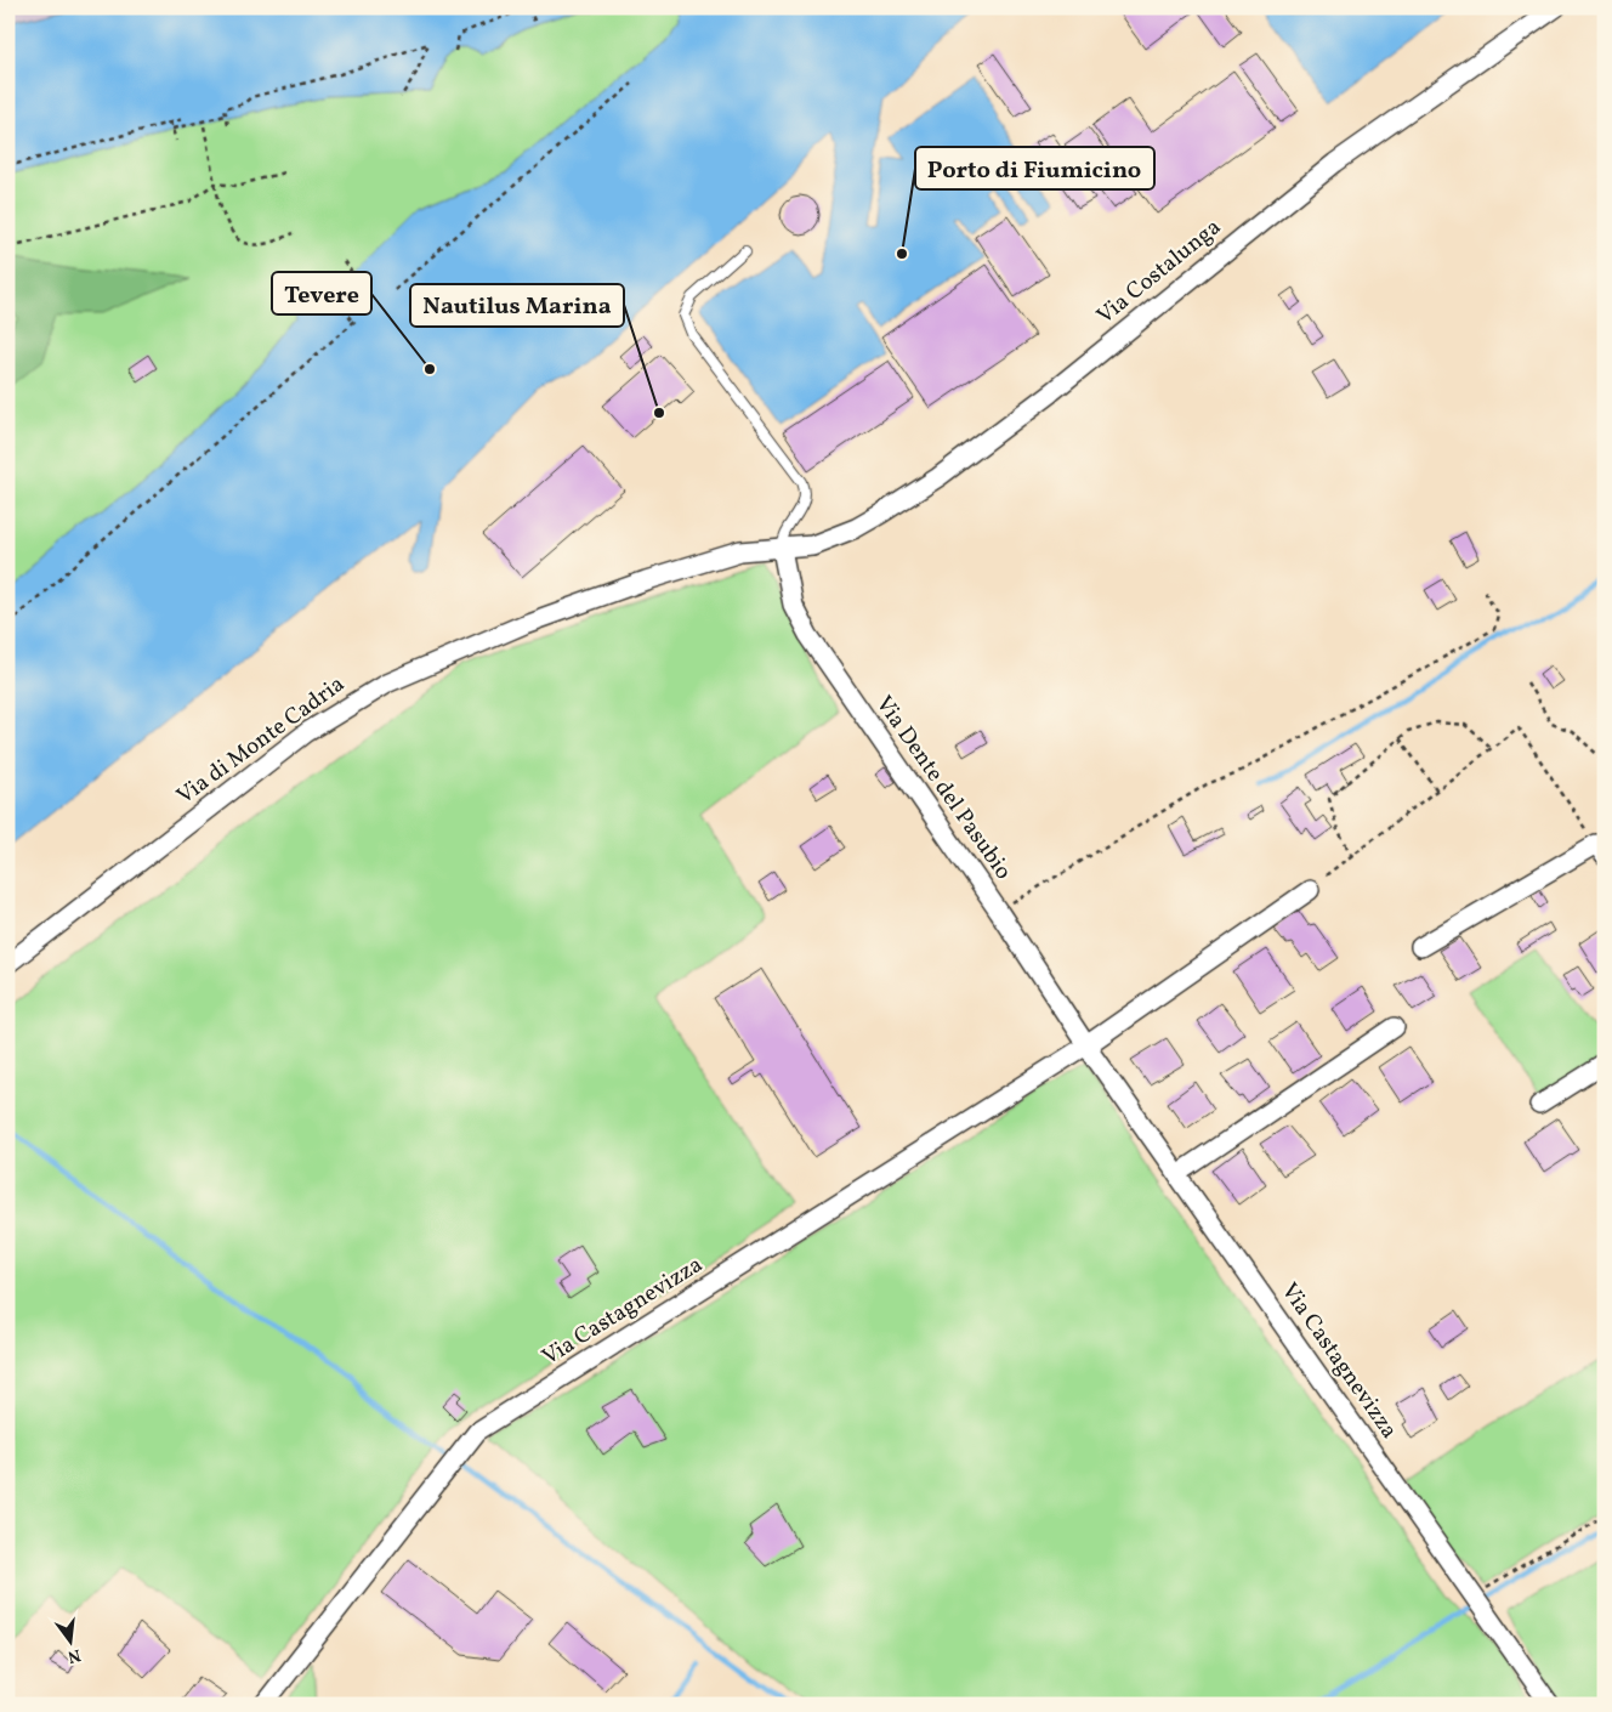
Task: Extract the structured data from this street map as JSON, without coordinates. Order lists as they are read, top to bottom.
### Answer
{
  "streets": {
    "street": [
      "Via Costalunga",
      "Via di Monte Cadria",
      "Via Dente del Pasubio",
      "Via Castagnevizza"
    ]
  },
  "crossings": [
    ["Via Costalunga", "Via di Monte Cadria"],
    ["Via Costalunga", "Via Dente del Pasubio"],
    ["Via di Monte Cadria", "Via Dente del Pasubio"],
    ["Via Dente del Pasubio", "Via Castagnevizza"]
  ],
  "places": ["Porto di Fiumicino", "Tevere", "Nautilus Marina"],
  "north": "bottom"
}
